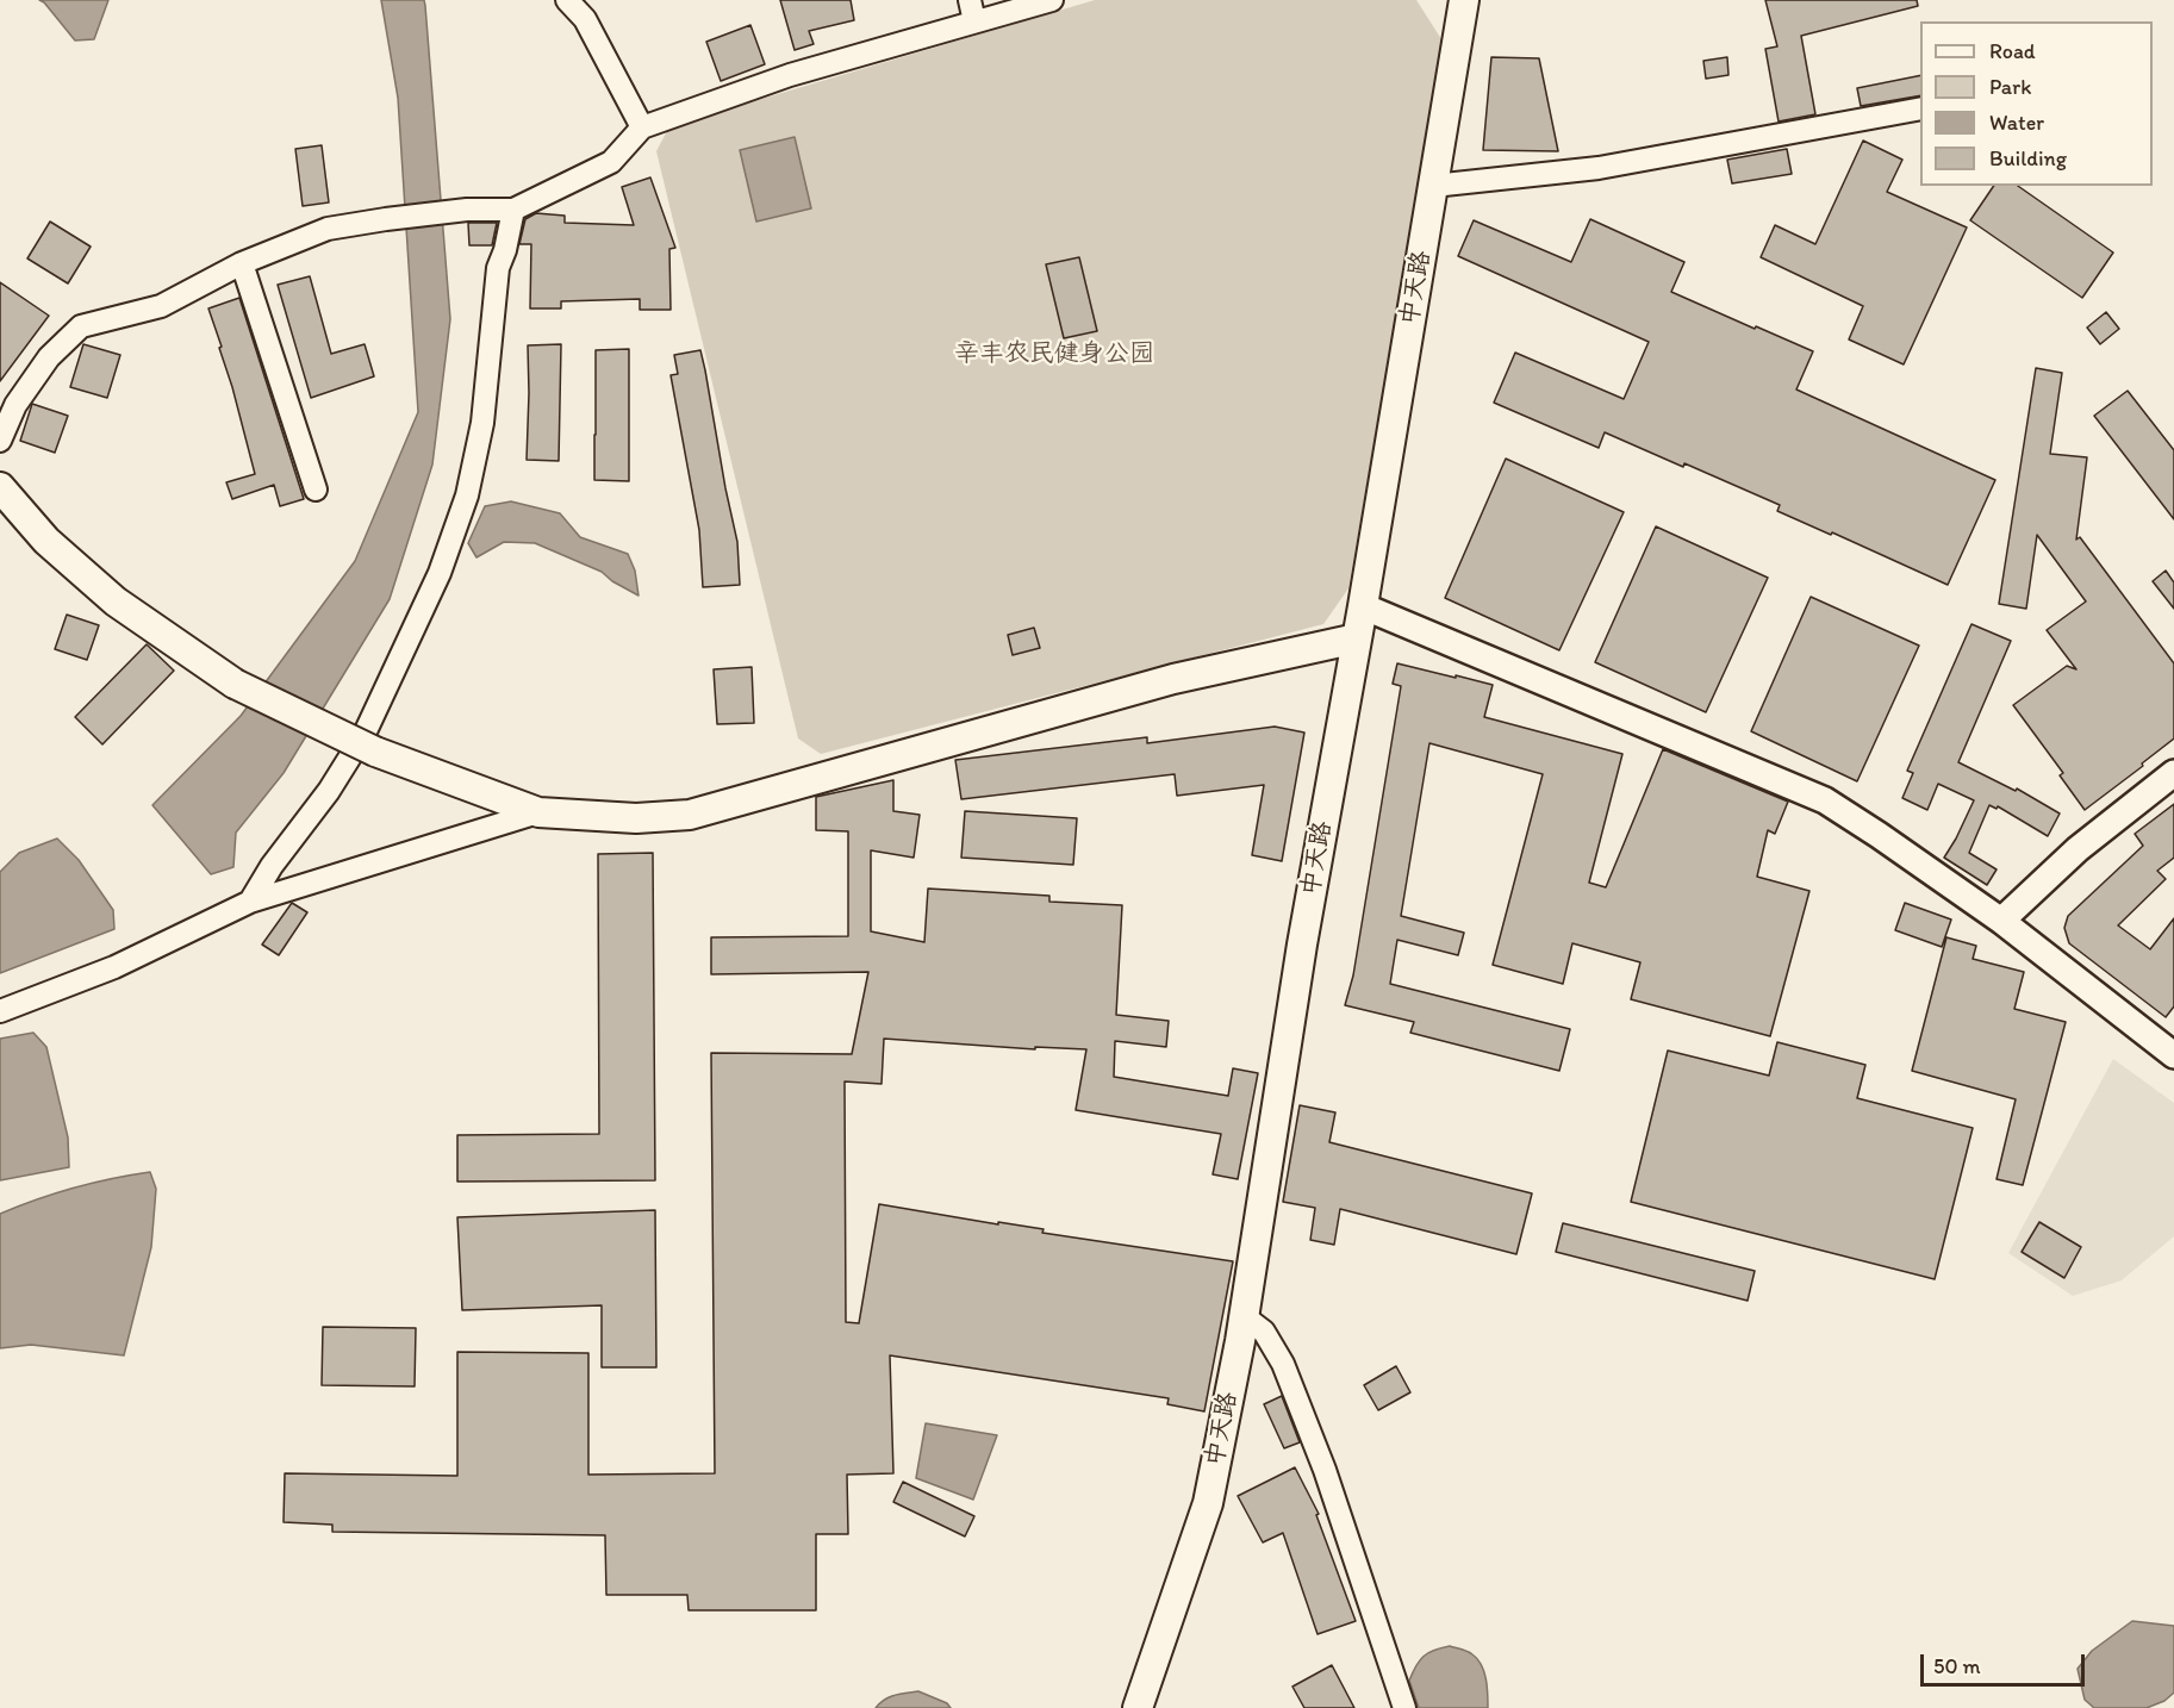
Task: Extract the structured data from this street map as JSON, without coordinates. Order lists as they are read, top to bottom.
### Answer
{
  "streets": {
    "main road": ["中天路"]
  },
  "parks": ["辛丰农民健身公园"],
  "legend": [
    "Road",
    "Park",
    "Water",
    "Building"
  ],
  "scale_bar": "50 m"
}
